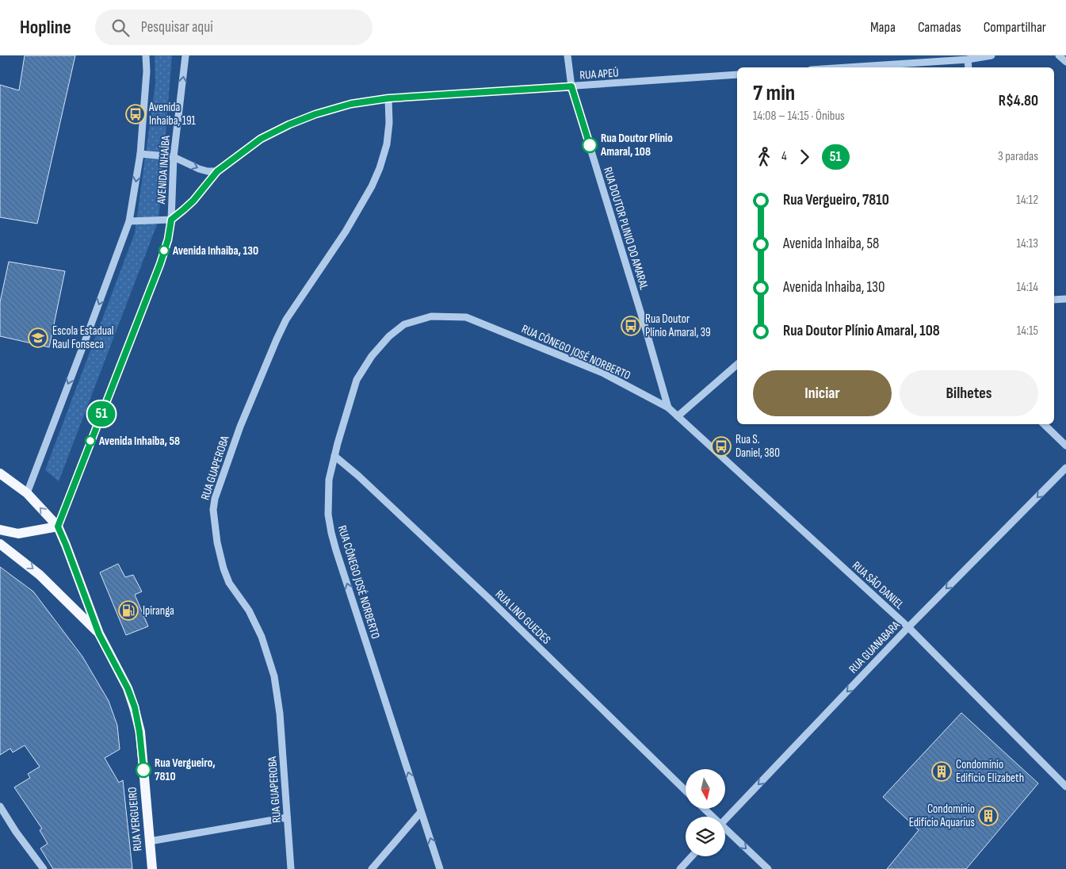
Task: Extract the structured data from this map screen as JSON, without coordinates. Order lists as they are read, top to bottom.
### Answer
{
  "streets": {
    "main road": ["RUA VERGUEIRO"],
    "street": [
      "RUA APEÚ",
      "AVENIDA INHAÍBA",
      "RUA DOUTOR PLINIO DO AMARAL",
      "RUA CÔNEGO JOSÉ NORBERTO",
      "RUA GUAPEROBA",
      "RUA SÃO DANIEL",
      "RUA LINO GUEDES",
      "RUA GUANABARA"
    ]
  },
  "crossings": [
    ["RUA APEÚ", "AVENIDA INHAÍBA"],
    ["RUA APEÚ", "RUA DOUTOR PLINIO DO AMARAL"],
    ["RUA APEÚ", "RUA GUAPEROBA"],
    ["AVENIDA INHAÍBA", "RUA VERGUEIRO"],
    ["RUA DOUTOR PLINIO DO AMARAL", "RUA CÔNEGO JOSÉ NORBERTO"],
    ["RUA DOUTOR PLINIO DO AMARAL", "RUA SÃO DANIEL"],
    ["RUA CÔNEGO JOSÉ NORBERTO", "RUA SÃO DANIEL"],
    ["RUA CÔNEGO JOSÉ NORBERTO", "RUA LINO GUEDES"],
    ["RUA SÃO DANIEL", "RUA GUANABARA"]
  ],
  "one_way": ["RUA CÔNEGO JOSÉ NORBERTO", "RUA GUANABARA"],
  "places": {
    "bus stop": ["Avenida Inhaiba, 191", "Rua Doutor Plínio Amaral, 39", "Rua S. Daniel, 380"],
    "other": [
      "Rua Doutor Plínio Amaral, 108",
      "Avenida Inhaiba, 130",
      "Avenida Inhaiba, 58",
      "Rua Vergueiro, 7810"
    ],
    "school or university": ["Escola Estadual Raul Fonseca"],
    "fuel station": ["Ipiranga"],
    "building": ["Condomínio Edifício Elizabeth", "Condomínio Edifício Aquarius"]
  },
  "lines": ["bus line 51"],
  "north": "bottom",
  "page": {
    "header": "Hopline",
    "search": "Pesquisar aqui",
    "nav": ["Mapa", "Camadas", "Compartilhar"],
    "on_map": "51",
    "heading": ["7 min", "14:08 – 14:15 · Ônibus", "R$4.80"],
    "legs": ["4", "51", "3 paradas"],
    "list": [
      {
        "name": "Rua Vergueiro, 7810",
        "value": "14:12"
      },
      {
        "name": "Avenida Inhaiba, 58",
        "value": "14:13"
      },
      {
        "name": "Avenida Inhaiba, 130",
        "value": "14:14"
      },
      {
        "name": "Rua Doutor Plínio Amaral, 108",
        "value": "14:15"
      }
    ],
    "buttons": ["Iniciar", "Bilhetes"]
  }
}
